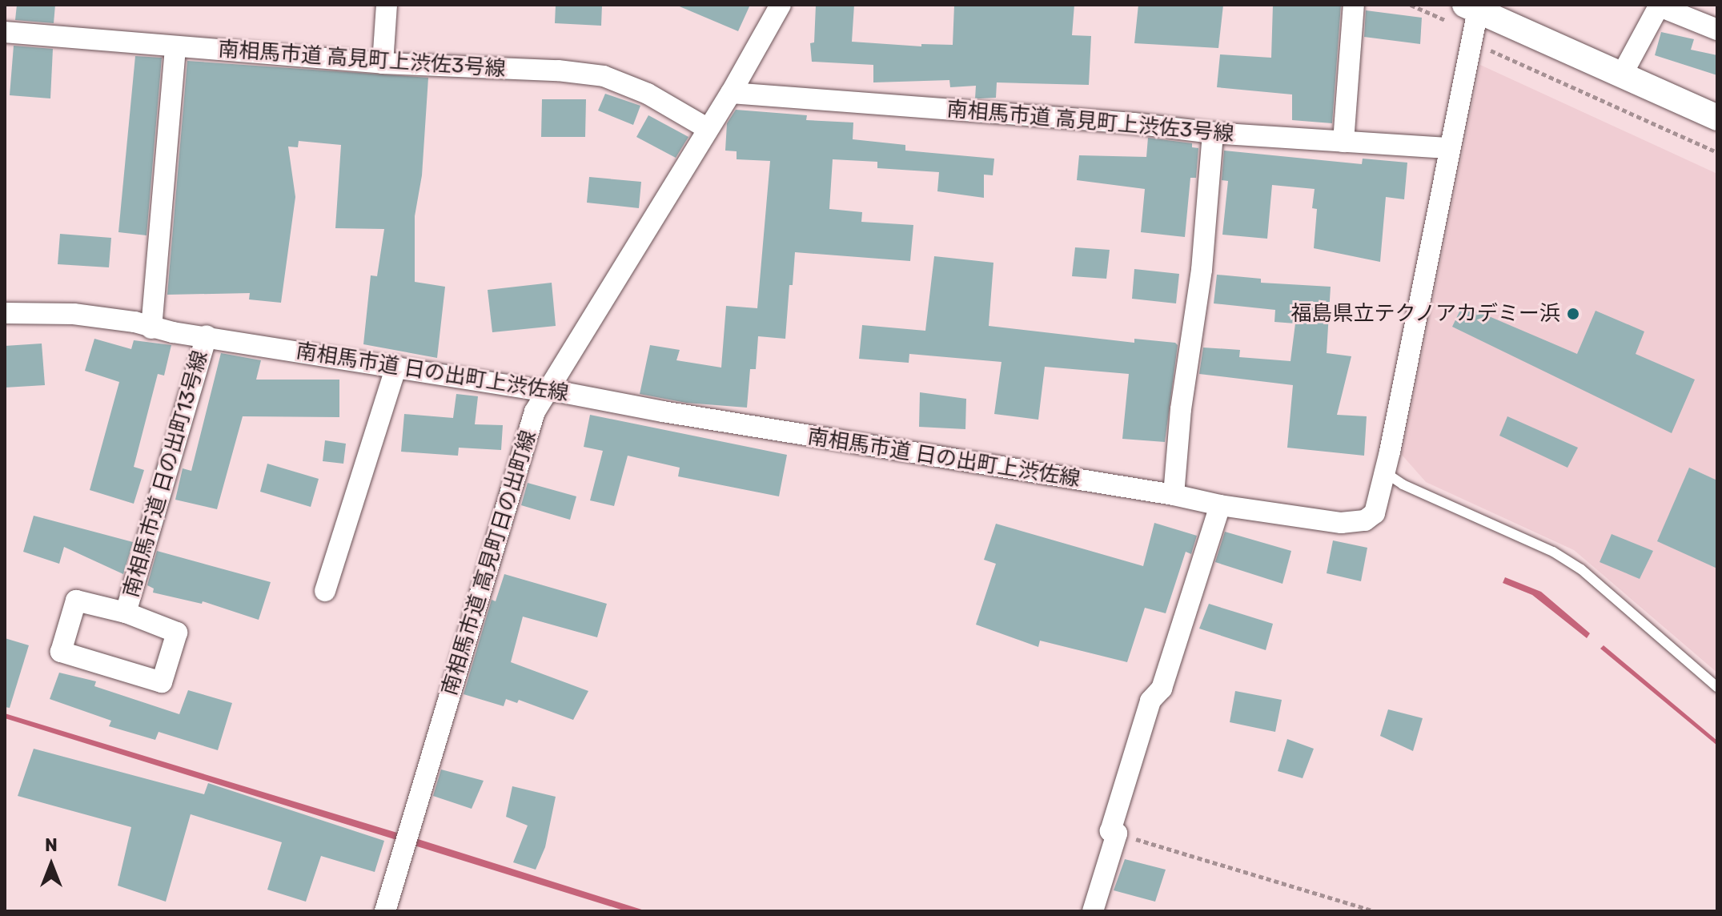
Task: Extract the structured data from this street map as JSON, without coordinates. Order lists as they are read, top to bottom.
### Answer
{
  "streets": {
    "street": [
      "南相馬市道 高見町上渋佐3号線",
      "南相馬市道 日の出町上渋佐線",
      "南相馬市道 日の出町13号線",
      "南相馬市道 高見町日の出町線"
    ]
  },
  "crossings": [
    ["南相馬市道 高見町上渋佐3号線", "南相馬市道 日の出町上渋佐線"],
    ["南相馬市道 高見町上渋佐3号線", "南相馬市道 高見町日の出町線"],
    ["南相馬市道 日の出町上渋佐線", "南相馬市道 日の出町13号線"],
    ["南相馬市道 日の出町上渋佐線", "南相馬市道 高見町日の出町線"]
  ],
  "places": ["福島県立テクノアカデミー浜"],
  "north": "top"
}
